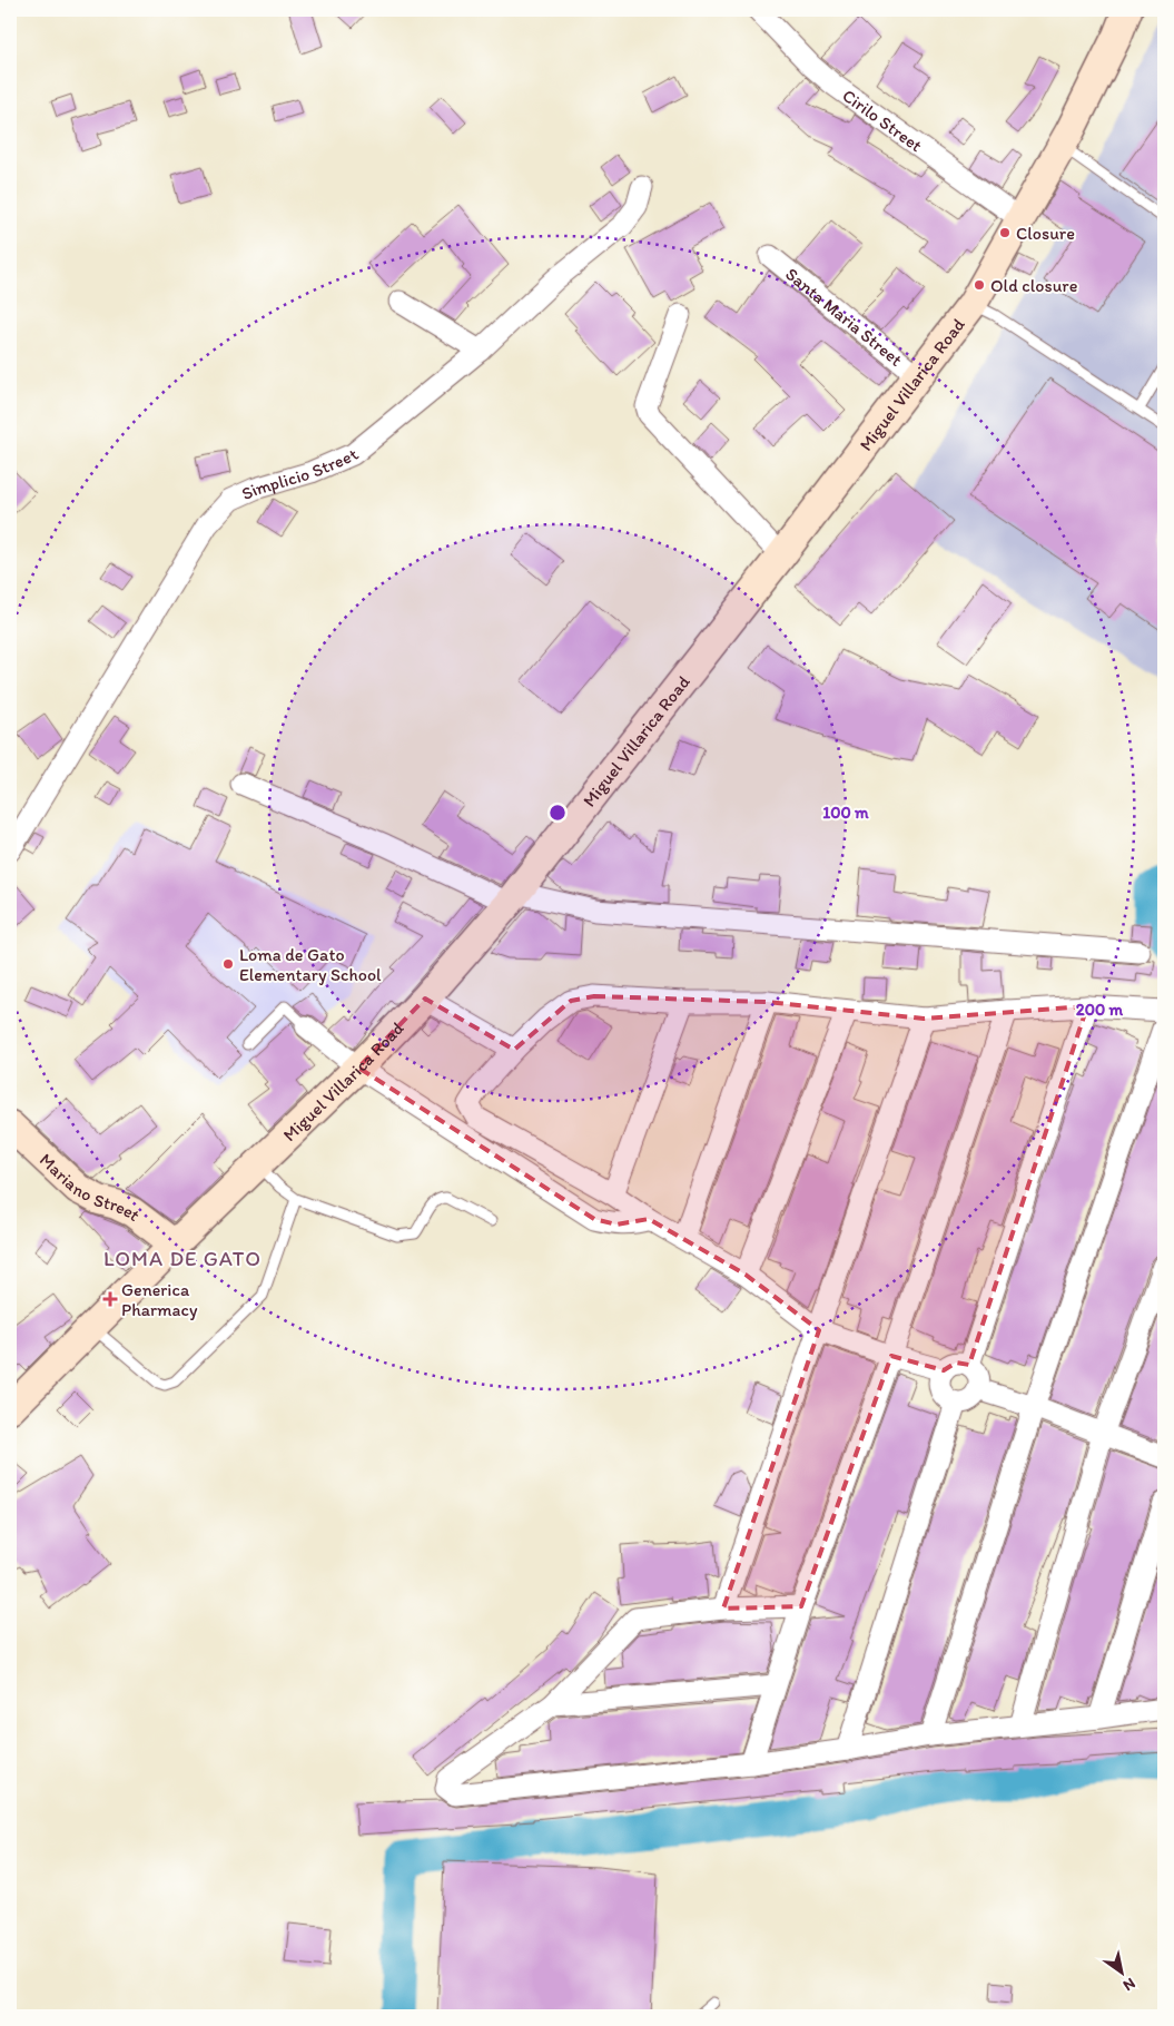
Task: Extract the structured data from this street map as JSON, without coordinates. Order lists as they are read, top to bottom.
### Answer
{
  "streets": {
    "main road": ["Miguel Villarica Road", "Mariano Street"],
    "street": ["Cirilo Street", "Santa Maria Street", "Simplicio Street"]
  },
  "crossings": [
    ["Cirilo Street", "Miguel Villarica Road"],
    ["Santa Maria Street", "Miguel Villarica Road"],
    ["Miguel Villarica Road", "Mariano Street"]
  ],
  "districts": ["LOMA DE GATO"],
  "places": {
    "other": ["Closure", "Old closure", "Loma de Gato Elementary School"],
    "health": ["Generica Pharmacy"]
  },
  "north": "bottom right",
  "rings": ["100 m", "200 m"]
}
